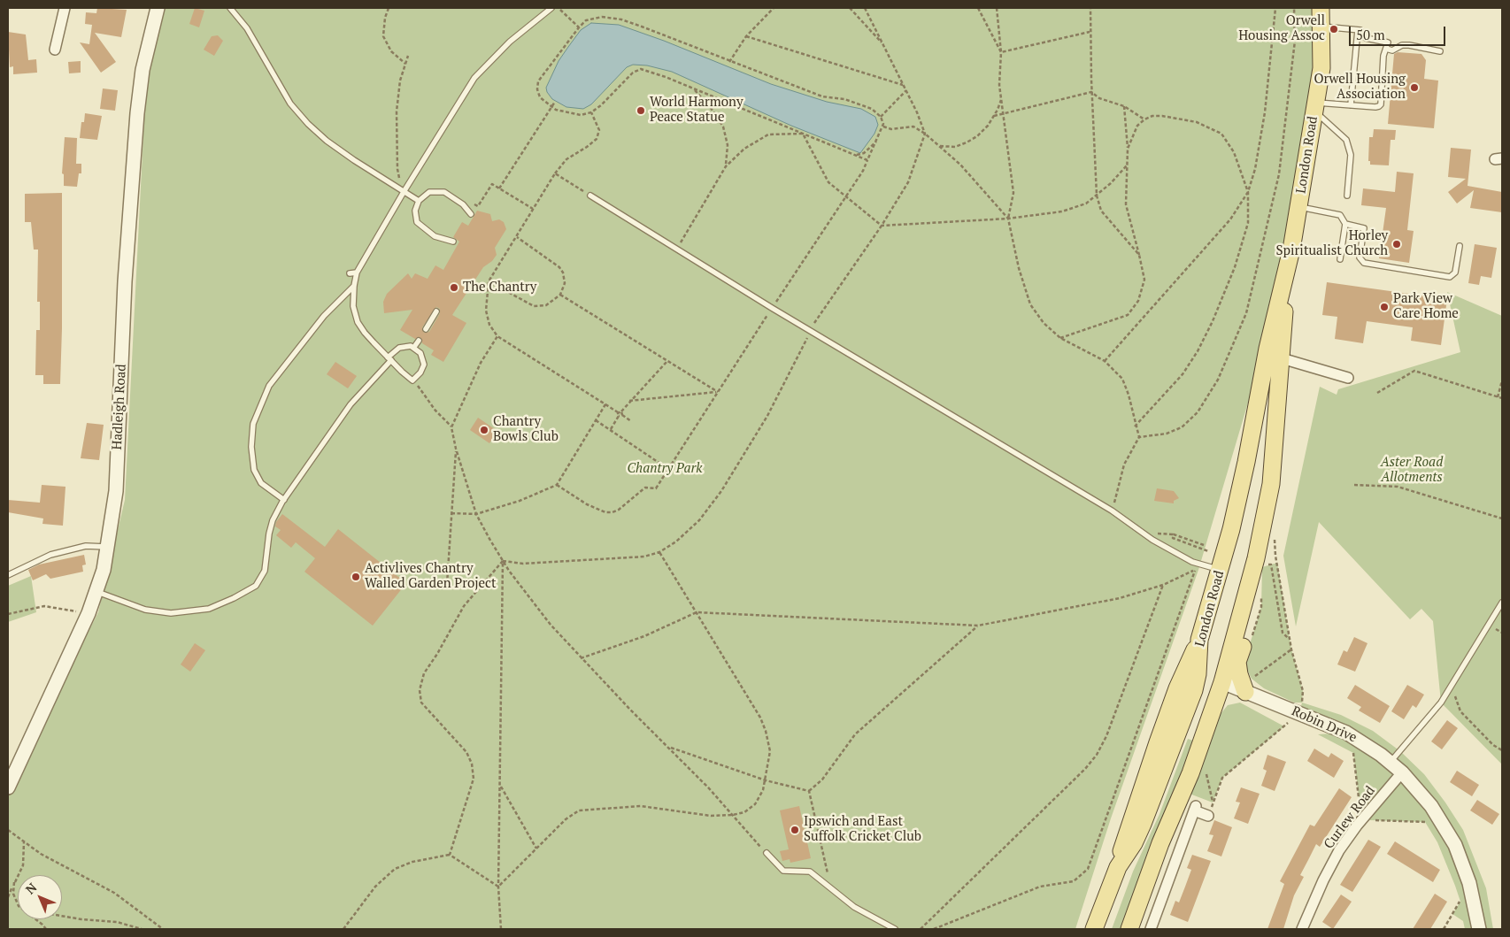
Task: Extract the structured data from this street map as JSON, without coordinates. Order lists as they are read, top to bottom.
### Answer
{
  "streets": {
    "main road": ["London Road"],
    "street": ["Hadleigh Road", "Robin Drive", "Curlew Road"]
  },
  "crossings": [
    ["London Road", "Robin Drive"],
    ["Robin Drive", "Curlew Road"]
  ],
  "parks": ["Aster Road Allotments", "Chantry Park"],
  "places": [
    "Orwell Housing Assoc",
    "Orwell Housing Association",
    "World Harmony Peace Statue",
    "Horley Spiritualist Church",
    "The Chantry",
    "Park View Care Home",
    "Chantry Bowls Club",
    "Activlives Chantry Walled Garden Project",
    "Ipswich and East Suffolk Cricket Club"
  ],
  "scale_bar": "50 m",
  "north": "top left"
}
